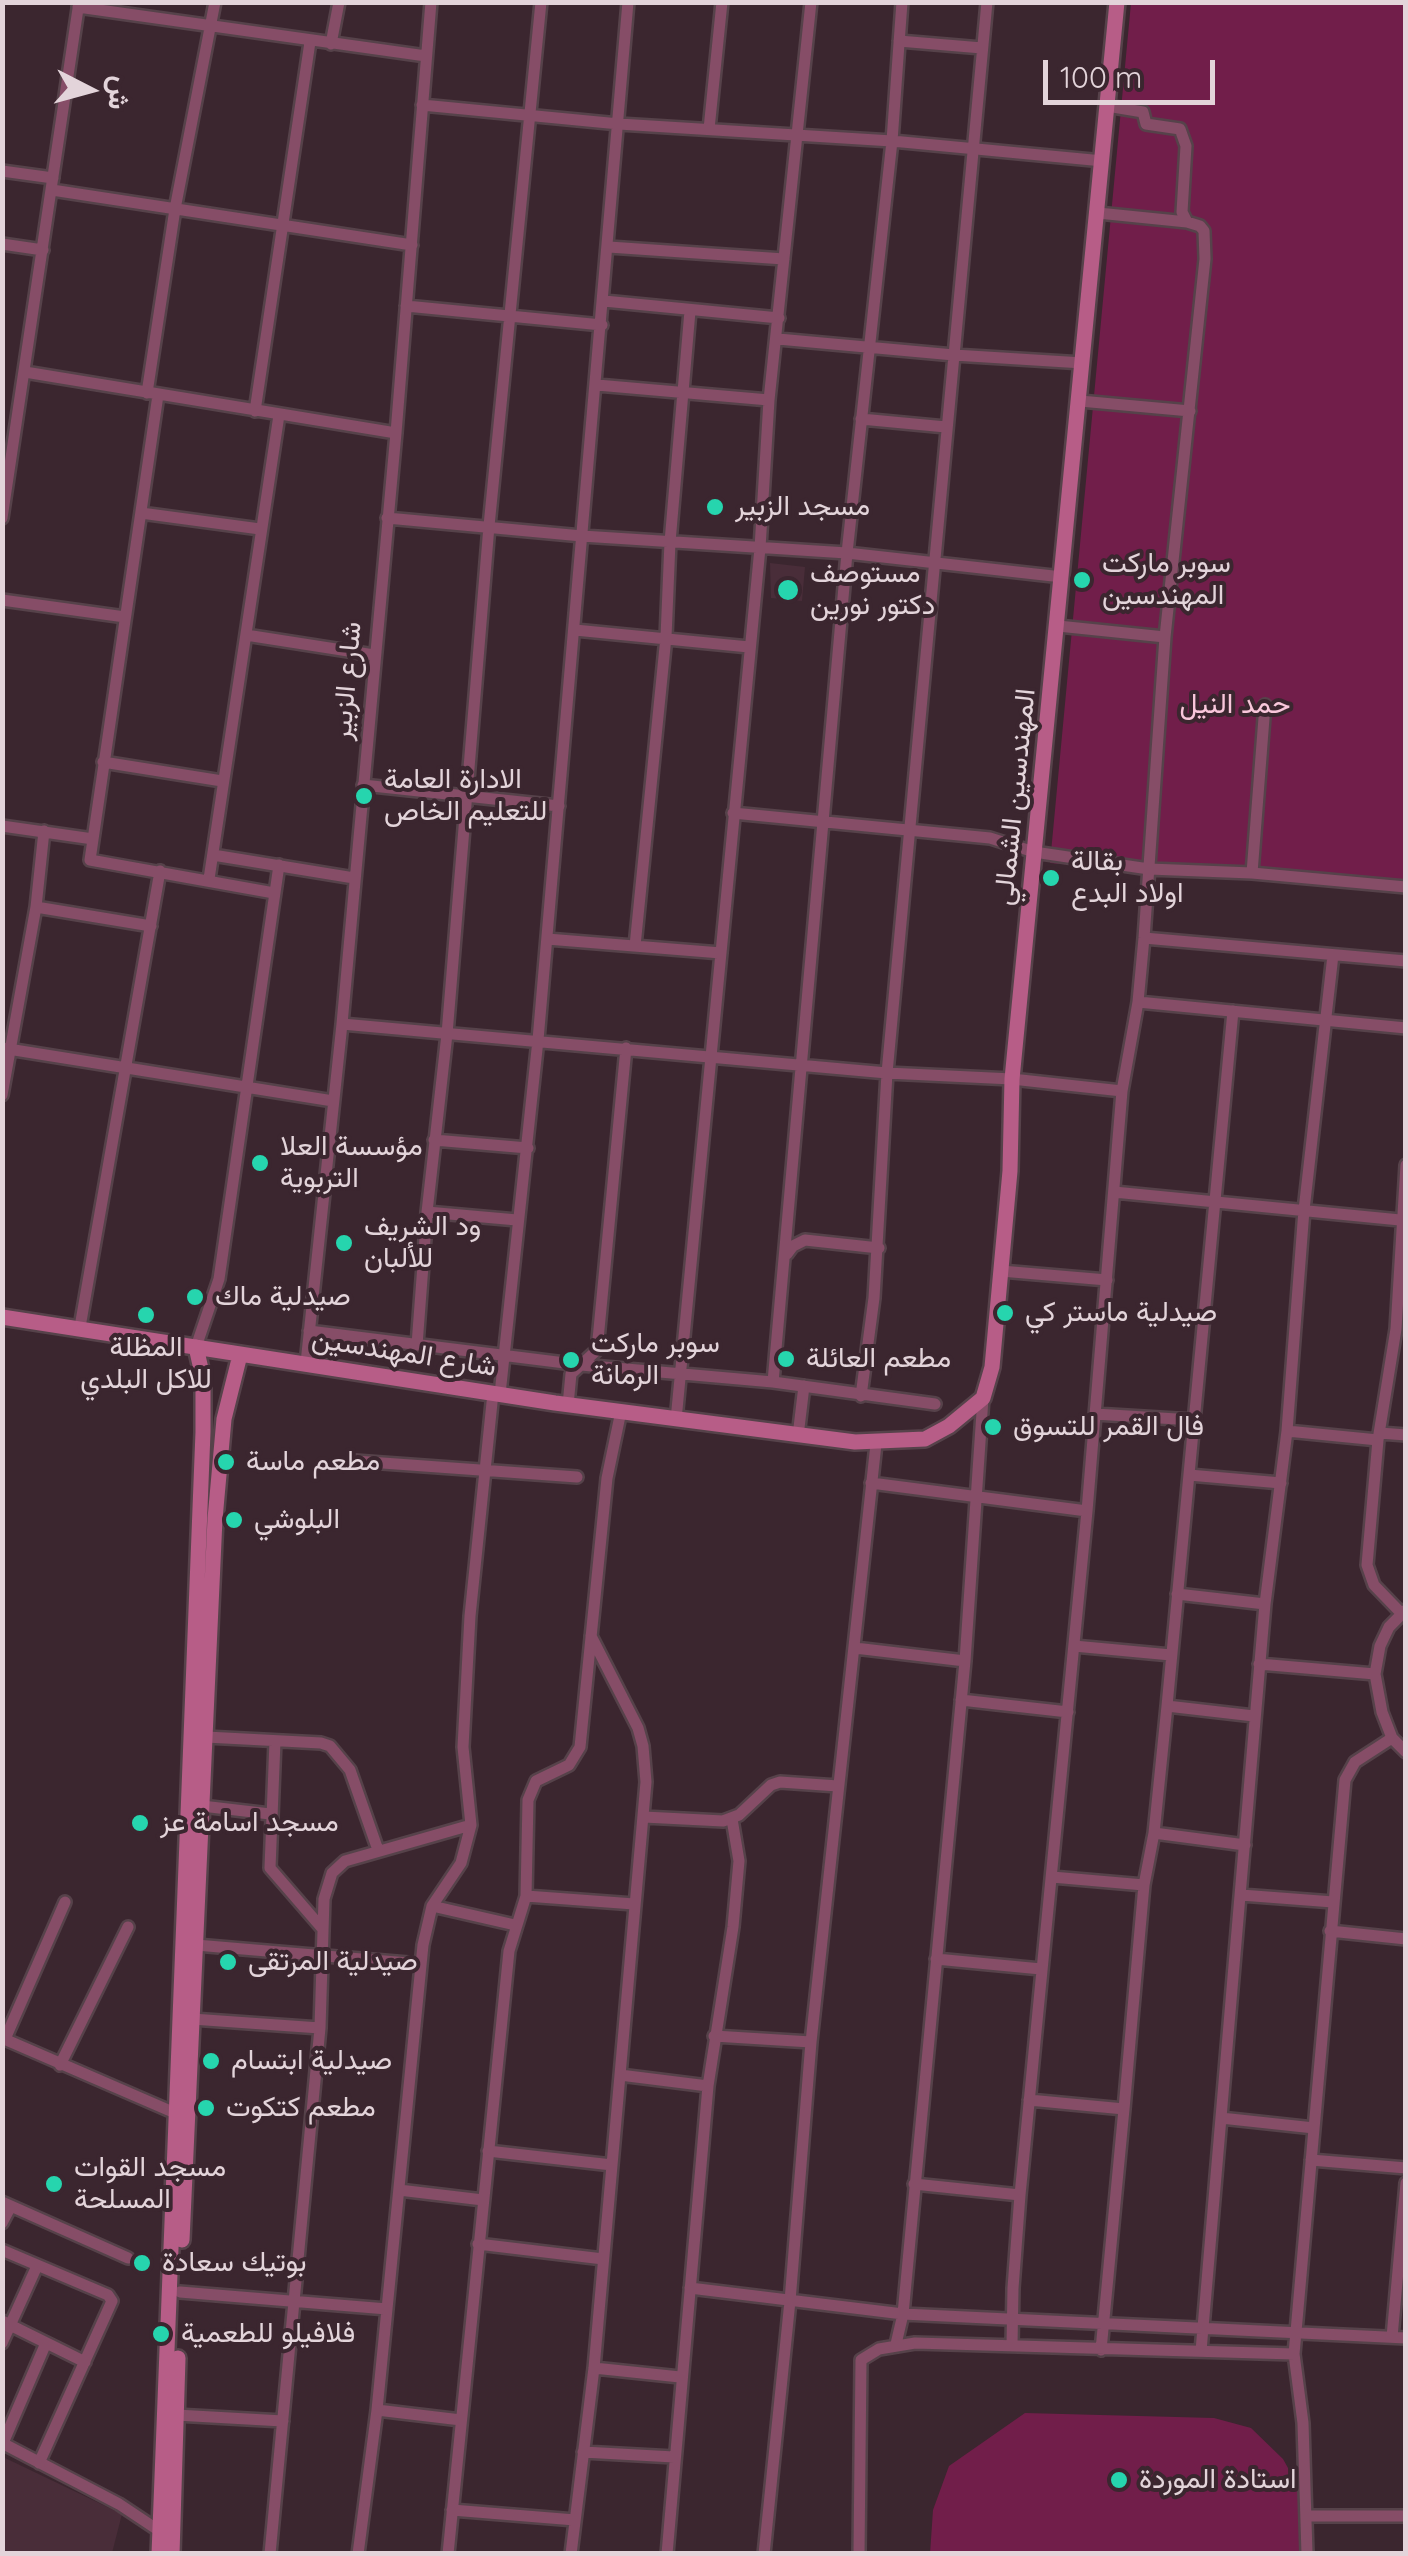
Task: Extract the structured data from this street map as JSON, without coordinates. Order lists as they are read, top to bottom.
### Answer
{
  "streets": {
    "main road": ["المهندسين الشمالي", "شارع المهندسين"],
    "street": ["شارع الزبير"]
  },
  "crossings": [
    ["شارع الزبير", "شارع المهندسين"]
  ],
  "parks": ["حمد النيل"],
  "places": [
    "مسجد الزبير",
    "سوبر ماركت المهندسين",
    "مستوصف دكتور نورين",
    "الادارة العامة للتعليم الخاص",
    "بقالة اولاد البدع",
    "مؤسسة العلا التربوية",
    "ود الشريف للألبان",
    "صيدلية ماك",
    "صيدلية ماستر كي",
    "المظلة للاكل البلدي",
    "مطعم العائلة",
    "سوبر ماركت الرمانة",
    "فال القمر للتسوق",
    "مطعم ماسة",
    "البلوشي",
    "مسجد اسامة عز",
    "صيدلية المرتقى",
    "صيدلية ابتسام",
    "مطعم كتكوت",
    "مسجد القوات المسلحة",
    "بوتيك سعادة",
    "فلافيلو للطعمية",
    "استادة الموردة"
  ],
  "scale_bar": "100 m",
  "north": "right"
}
